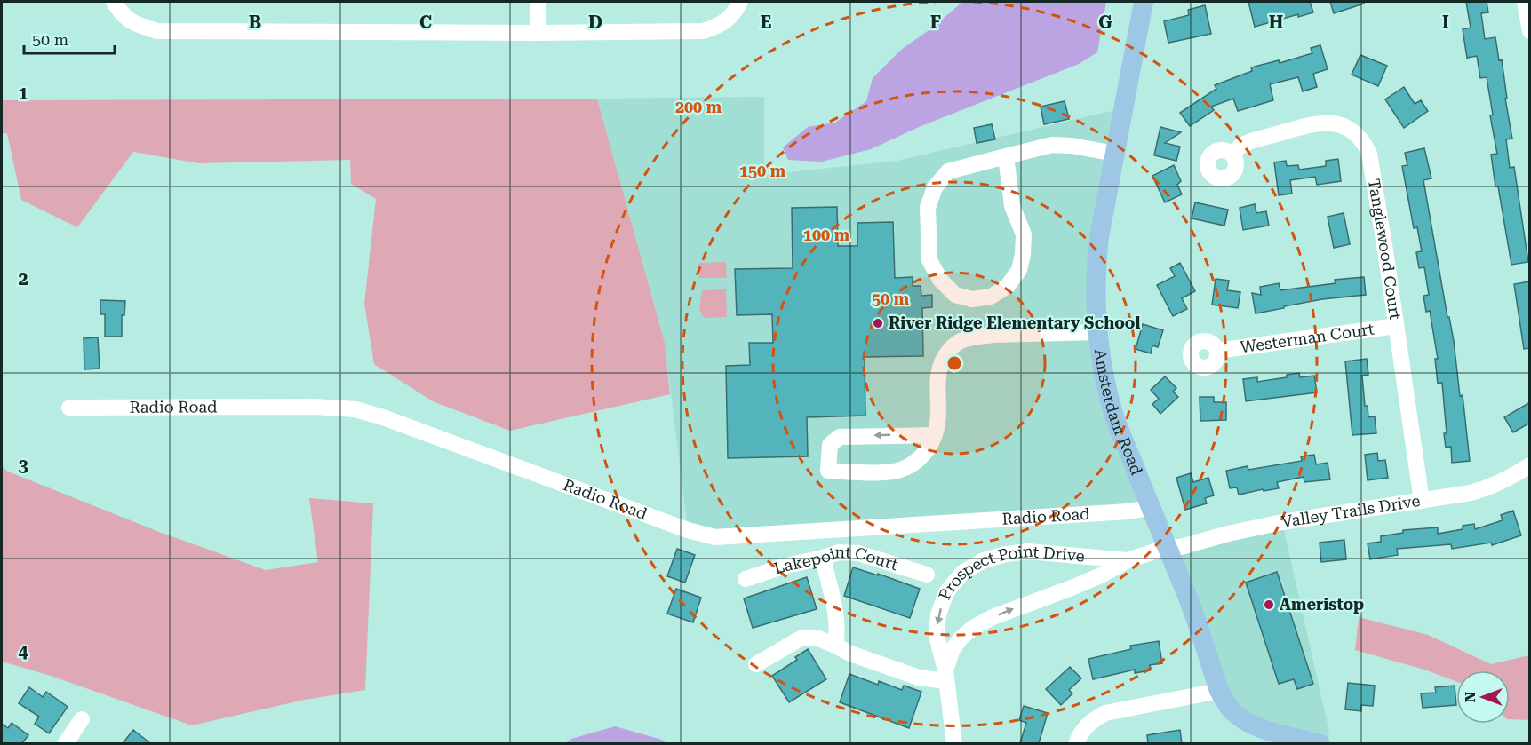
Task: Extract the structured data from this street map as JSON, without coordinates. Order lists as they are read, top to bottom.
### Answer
{
  "streets": {
    "main road": ["Amsterdam Road"],
    "street": [
      "Tanglewood Court",
      "Westerman Court",
      "Radio Road",
      "Valley Trails Drive",
      "Lakepoint Court",
      "Prospect Point Drive"
    ]
  },
  "crossings": [
    ["Tanglewood Court", "Westerman Court"],
    ["Tanglewood Court", "Valley Trails Drive"],
    ["Radio Road", "Amsterdam Road"],
    ["Amsterdam Road", "Valley Trails Drive"],
    ["Amsterdam Road", "Prospect Point Drive"],
    ["Valley Trails Drive", "Prospect Point Drive"]
  ],
  "places": ["River Ridge Elementary School", "Ameristop"],
  "scale_bar": "50 m",
  "north": "left",
  "grid": {
    "columns": [
      "B",
      "C",
      "D",
      "E",
      "F",
      "G",
      "H",
      "I"
    ],
    "rows": [
      "1",
      "2",
      "3",
      "4"
    ]
  },
  "rings": [
    "200 m",
    "150 m",
    "100 m",
    "50 m"
  ]
}
